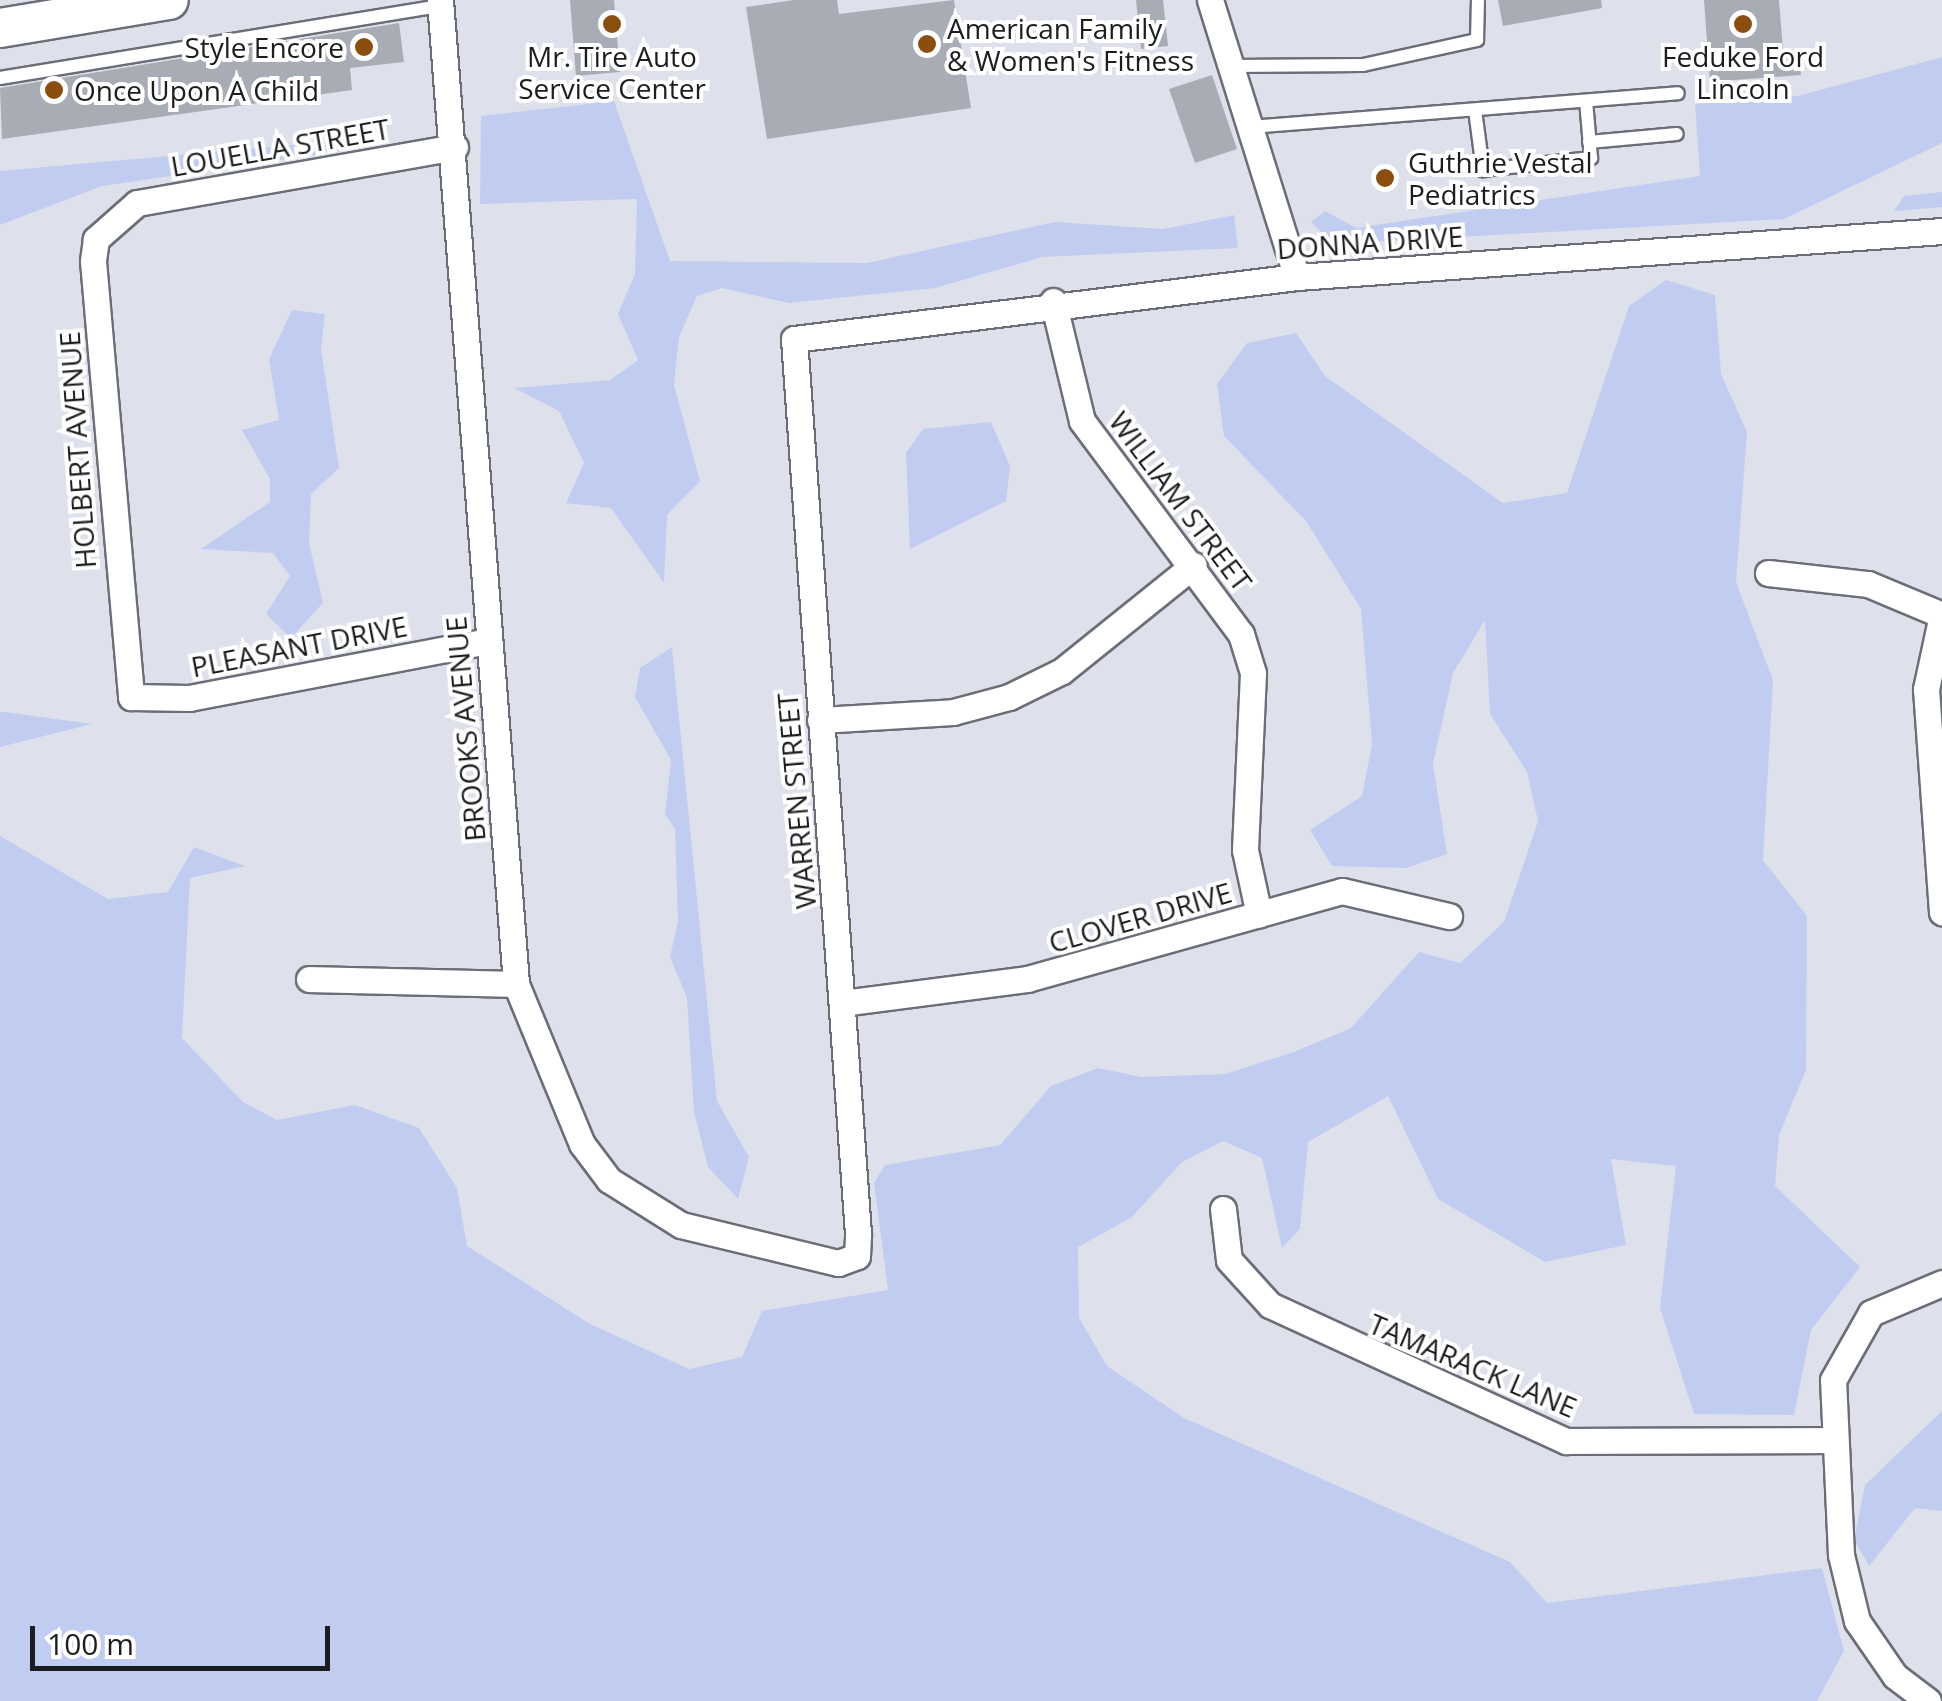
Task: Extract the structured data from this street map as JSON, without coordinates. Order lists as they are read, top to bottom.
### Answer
{
  "streets": {
    "street": [
      "LOUELLA STREET",
      "DONNA DRIVE",
      "HOLBERT AVENUE",
      "WILLIAM STREET",
      "PLEASANT DRIVE",
      "BROOKS AVENUE",
      "WARREN STREET",
      "CLOVER DRIVE",
      "TAMARACK LANE"
    ]
  },
  "crossings": [
    ["LOUELLA STREET", "HOLBERT AVENUE"],
    ["LOUELLA STREET", "BROOKS AVENUE"],
    ["DONNA DRIVE", "WILLIAM STREET"],
    ["DONNA DRIVE", "WARREN STREET"],
    ["HOLBERT AVENUE", "PLEASANT DRIVE"],
    ["WILLIAM STREET", "CLOVER DRIVE"],
    ["PLEASANT DRIVE", "BROOKS AVENUE"],
    ["BROOKS AVENUE", "WARREN STREET"],
    ["WARREN STREET", "CLOVER DRIVE"]
  ],
  "places": [
    "Mr. Tire Auto Service Center",
    "Feduke Ford Lincoln",
    "American Family & Women's Fitness",
    "Style Encore",
    "Once Upon A Child",
    "Guthrie Vestal Pediatrics"
  ],
  "scale_bar": "100 m"
}
